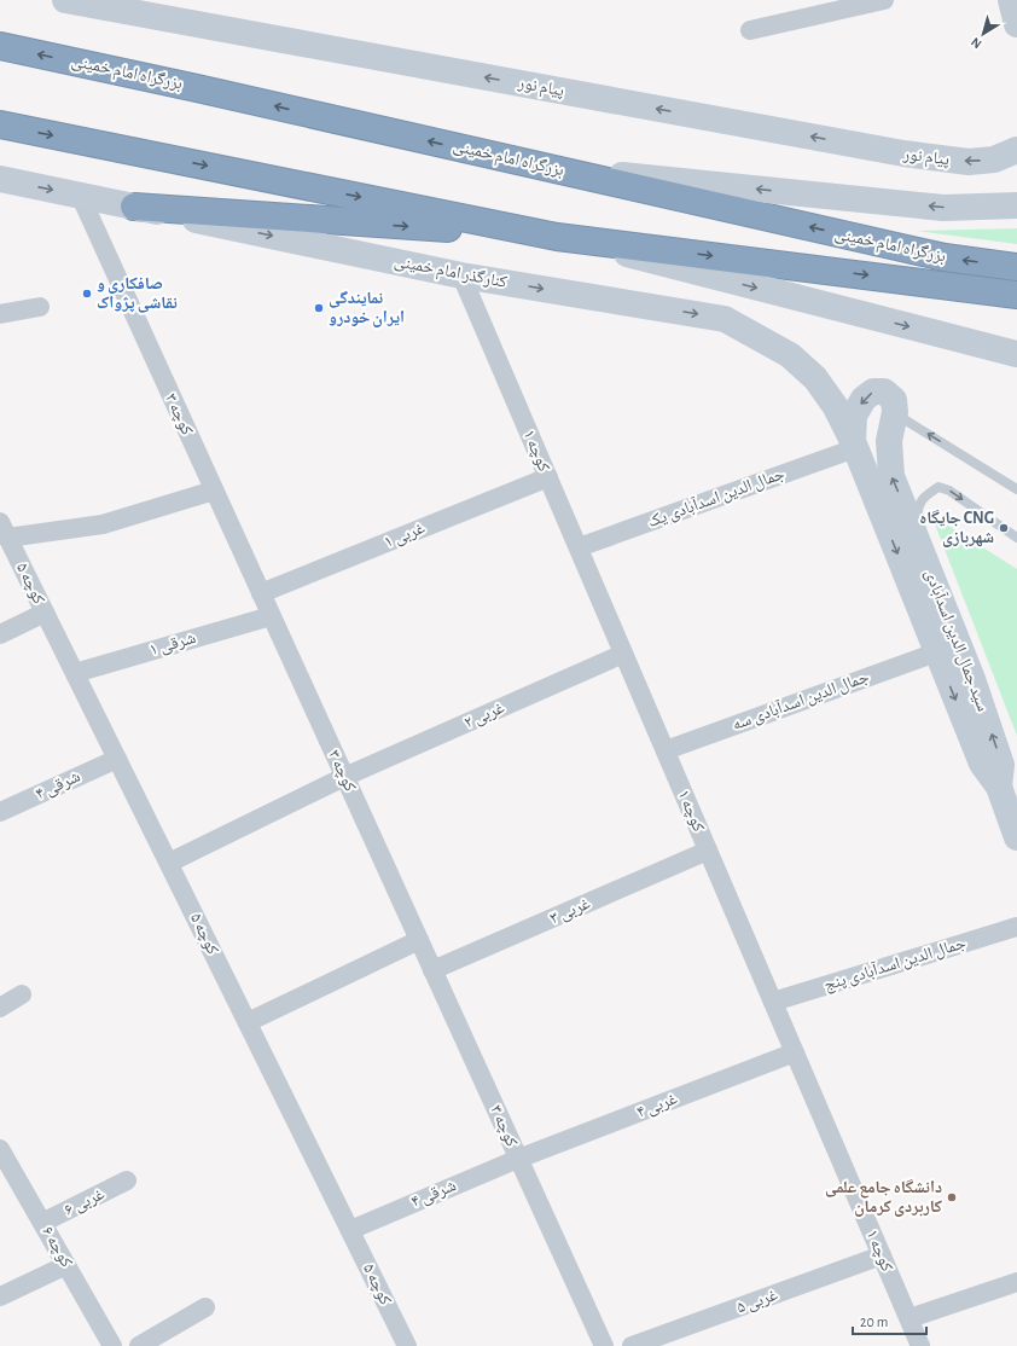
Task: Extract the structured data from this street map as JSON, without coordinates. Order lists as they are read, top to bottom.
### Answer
{
  "streets": {
    "highway": ["بزرگراه امام خمینی"],
    "street": [
      "پیام نور",
      "کنارگذر امام خمینی",
      "کوچه ۳",
      "کوچه ۱",
      "جمال الدین اسدآبادی یک",
      "غربی ۱",
      "کوچه ۵",
      "سید جمال الدین اسدآبادی",
      "شرقی ۱",
      "جمال الدین اسدآبادی سه",
      "غربی ۲",
      "شرقی ۴",
      "غربی ۳",
      "جمال الدین اسدآبادی پنج",
      "غربی ۴",
      "غربی ۶",
      "کوچه ۶",
      "غربی ۵"
    ]
  },
  "crossings": [
    ["کنارگذر امام خمینی", "کوچه ۳"],
    ["کنارگذر امام خمینی", "کوچه ۱"],
    ["کنارگذر امام خمینی", "جمال الدین اسدآبادی یک"],
    ["کنارگذر امام خمینی", "سید جمال الدین اسدآبادی"],
    ["کوچه ۳", "غربی ۱"],
    ["کوچه ۳", "شرقی ۱"],
    ["کوچه ۳", "غربی ۲"],
    ["کوچه ۳", "شرقی ۴"],
    ["کوچه ۳", "غربی ۳"],
    ["کوچه ۳", "غربی ۴"],
    ["کوچه ۱", "جمال الدین اسدآبادی یک"],
    ["کوچه ۱", "غربی ۱"],
    ["کوچه ۱", "جمال الدین اسدآبادی سه"],
    ["کوچه ۱", "غربی ۲"],
    ["کوچه ۱", "غربی ۳"],
    ["کوچه ۱", "جمال الدین اسدآبادی پنج"],
    ["کوچه ۱", "غربی ۴"],
    ["کوچه ۱", "غربی ۵"],
    ["جمال الدین اسدآبادی یک", "سید جمال الدین اسدآبادی"],
    ["کوچه ۵", "شرقی ۱"],
    ["کوچه ۵", "غربی ۲"],
    ["کوچه ۵", "شرقی ۴"],
    ["سید جمال الدین اسدآبادی", "جمال الدین اسدآبادی سه"],
    ["شرقی ۴", "غربی ۴"],
    ["غربی ۶", "کوچه ۶"]
  ],
  "places": [
    "صافکاری و نقاشی پژواک",
    "نمایندگی ایران خودرو",
    "جایگاه CNG شهربازی",
    "دانشگاه جامع علمی کاربردی کرمان"
  ],
  "scale_bar": "20 m",
  "north": "bottom left"
}
